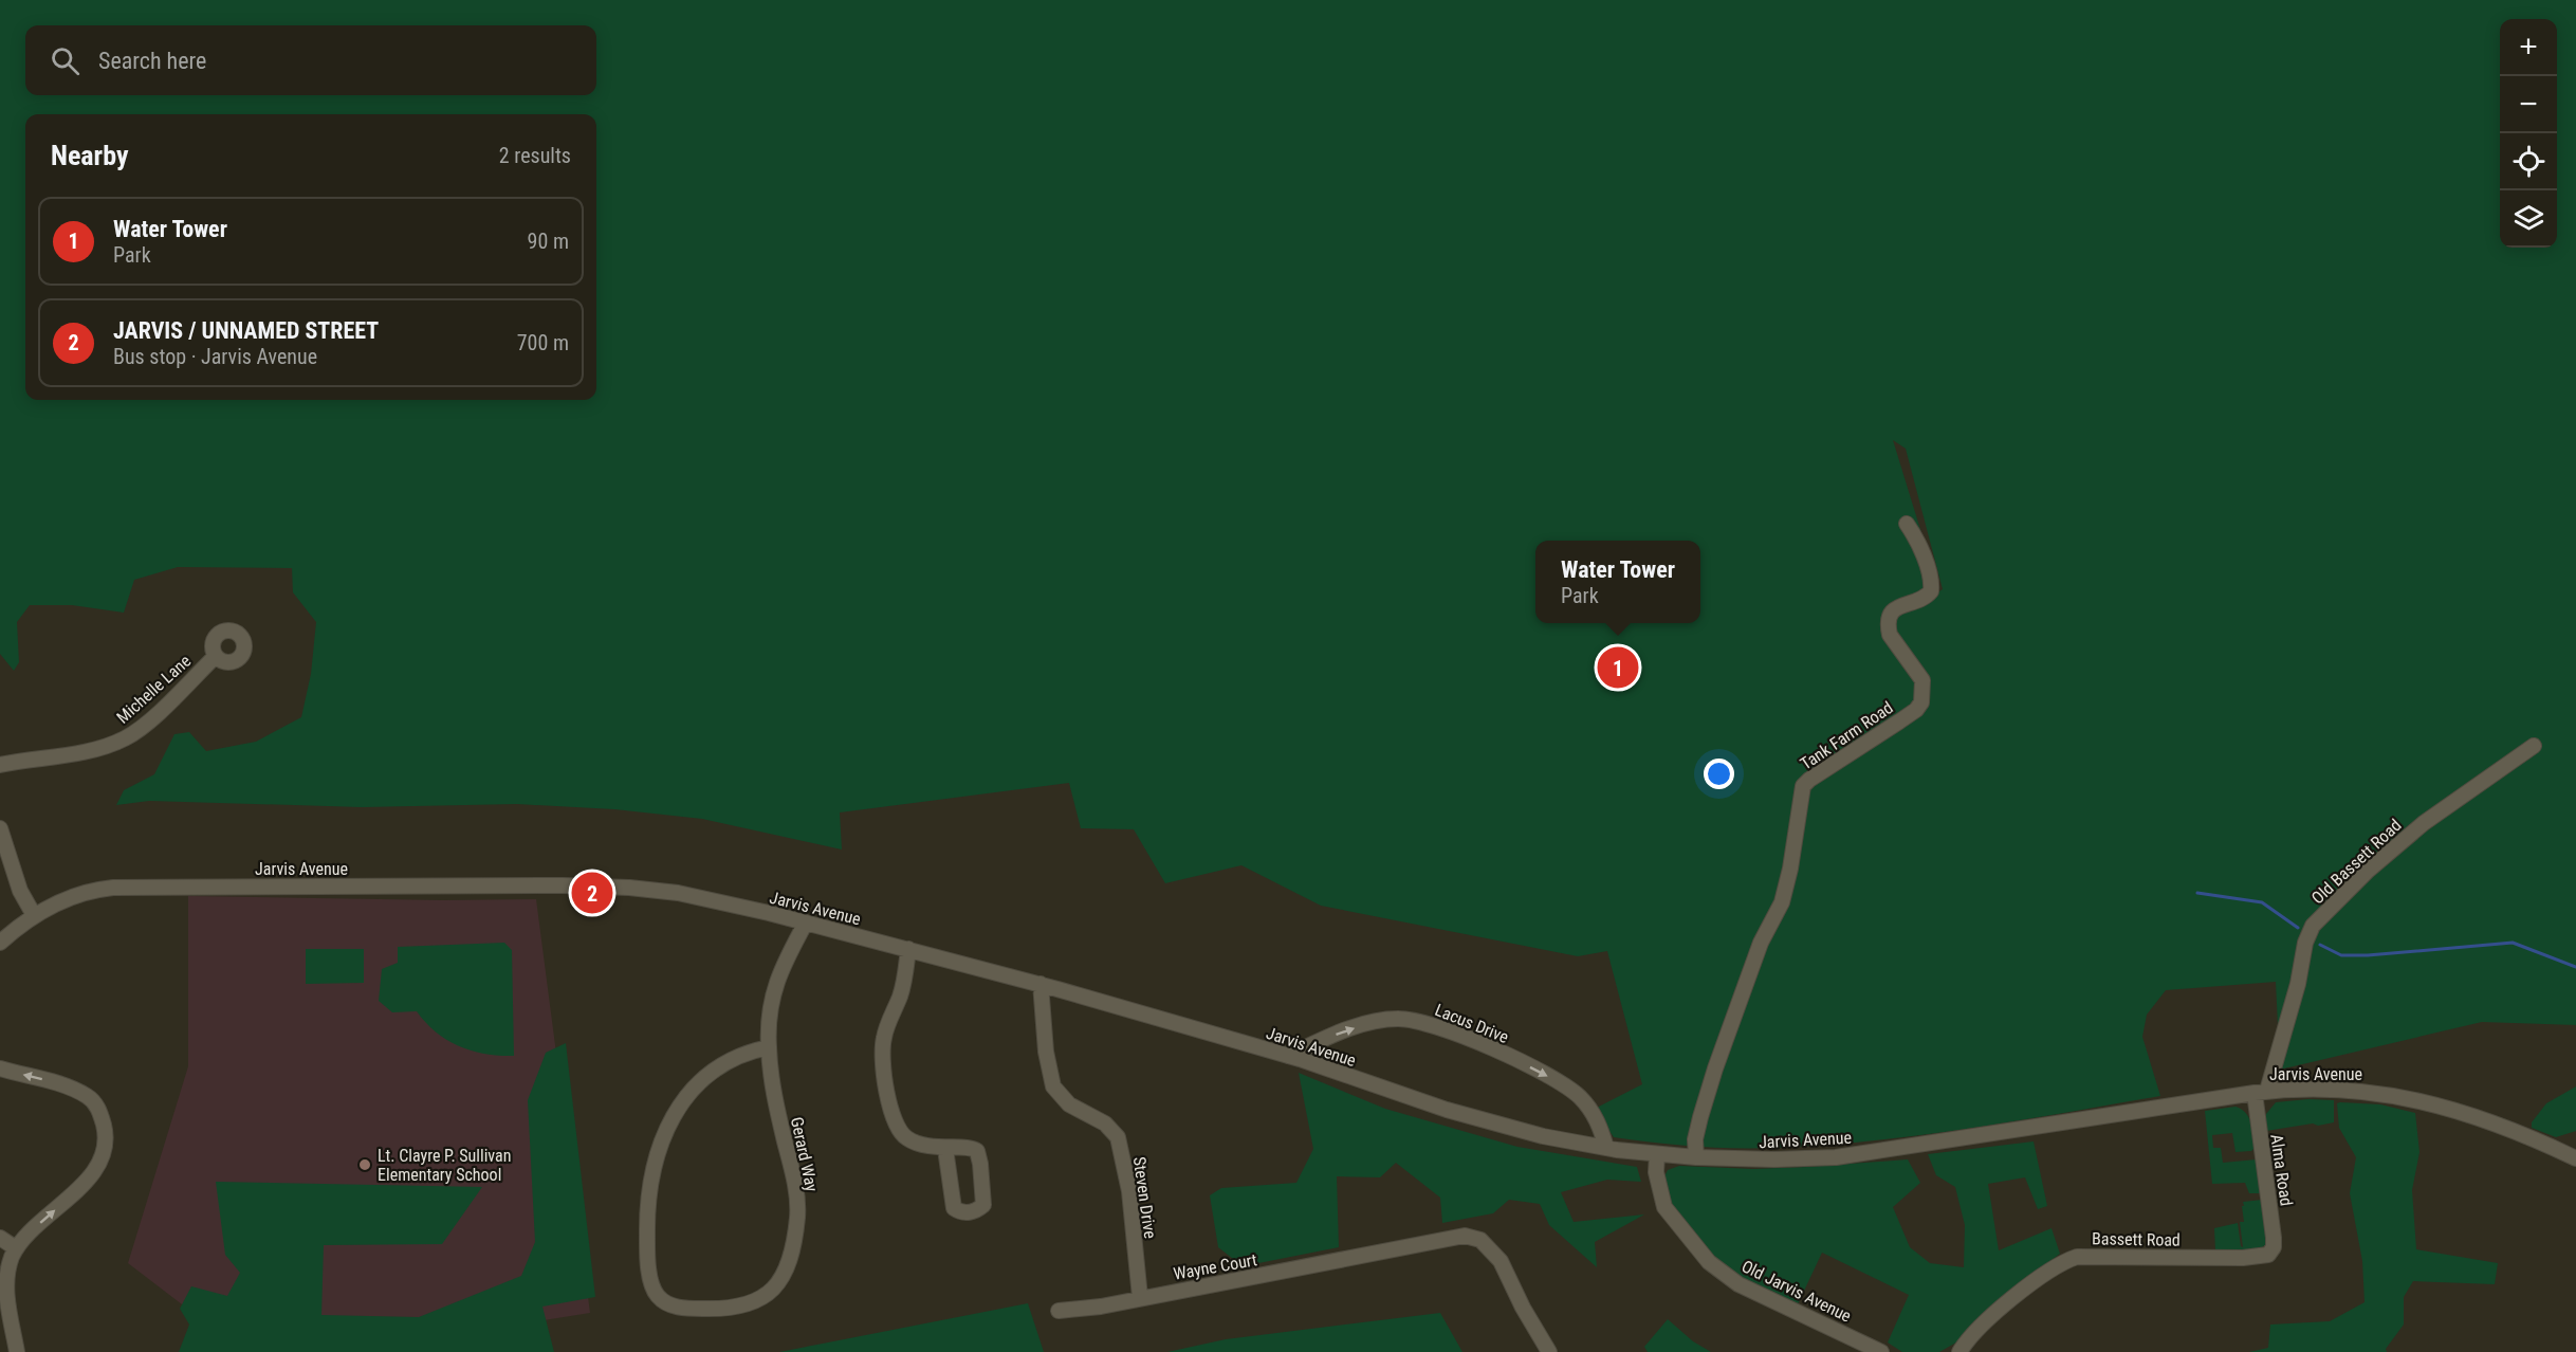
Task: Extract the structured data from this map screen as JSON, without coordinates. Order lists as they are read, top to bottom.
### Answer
{
  "streets": {
    "street": [
      "Michelle Lane",
      "Tank Farm Road",
      "Old Bassett Road",
      "Jarvis Avenue",
      "Lacus Drive",
      "Gerard Way",
      "Alma Road",
      "Steven Drive",
      "Bassett Road",
      "Wayne Court",
      "Old Jarvis Avenue"
    ]
  },
  "crossings": [
    ["Tank Farm Road", "Jarvis Avenue"],
    ["Old Bassett Road", "Jarvis Avenue"],
    ["Old Bassett Road", "Alma Road"],
    ["Jarvis Avenue", "Lacus Drive"],
    ["Jarvis Avenue", "Gerard Way"],
    ["Jarvis Avenue", "Alma Road"],
    ["Jarvis Avenue", "Steven Drive"],
    ["Jarvis Avenue", "Old Jarvis Avenue"],
    ["Alma Road", "Bassett Road"],
    ["Steven Drive", "Wayne Court"]
  ],
  "one_way": ["Lacus Drive"],
  "places": ["Lt. Clayre P. Sullivan Elementary School"],
  "page": {
    "map_buttons": ["+", "−"],
    "search": "Search here",
    "heading": ["Nearby", "2 results"],
    "list": [
      {
        "mark": "1",
        "name": "Water Tower",
        "note": "Park",
        "value": "90 m"
      },
      {
        "mark": "2",
        "name": "JARVIS / UNNAMED STREET",
        "note": "Bus stop · Jarvis Avenue",
        "value": "700 m"
      }
    ],
    "popup": ["Water Tower", "Park"],
    "pins": ["1", "2"]
  }
}
